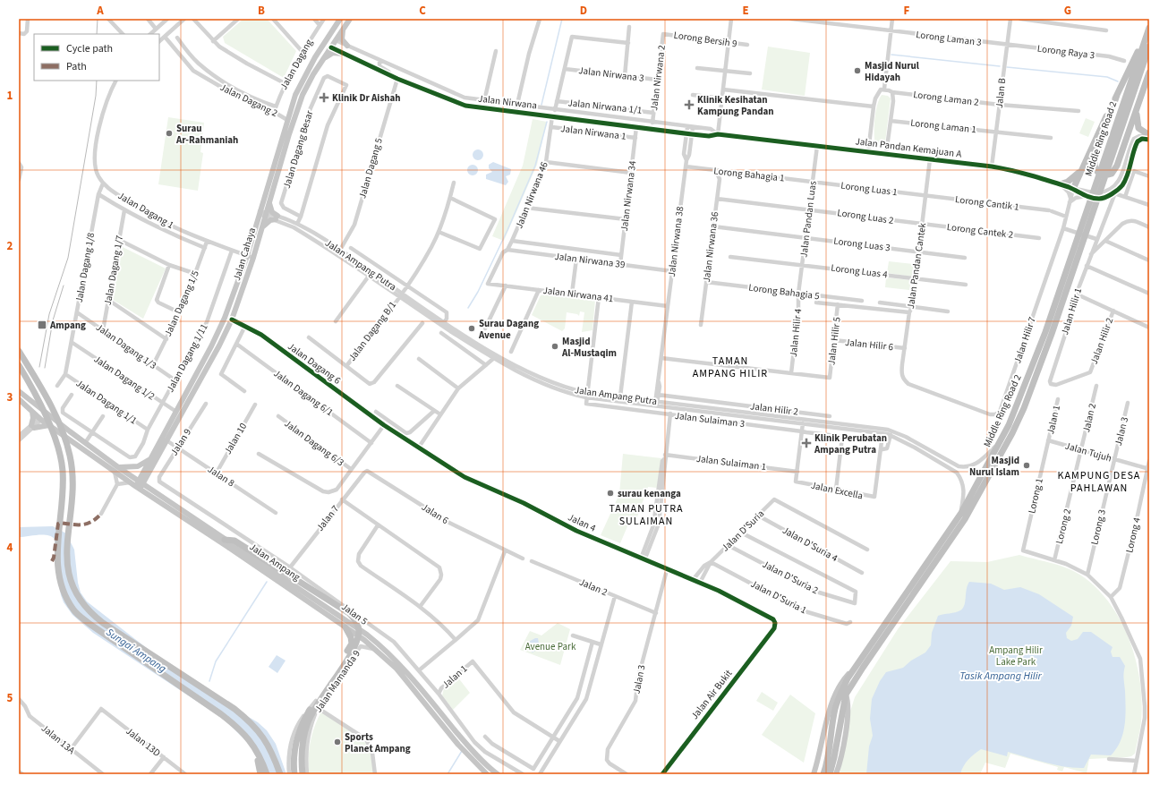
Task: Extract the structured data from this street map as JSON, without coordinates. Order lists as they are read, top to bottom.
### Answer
{
  "streets": {
    "highway": ["Middle Ring Road 2"],
    "main road": ["Jalan Cahaya", "Jalan Ampang"],
    "street": [
      "Lorong Laman 3",
      "Lorong Bersih 9",
      "Lorong Raya 3",
      "Jalan Dagang",
      "Jalan Nirwana 3",
      "Jalan Nirwana 2",
      "Jalan B",
      "Lorong Laman 2",
      "Jalan Dagang 2",
      "Jalan Nirwana",
      "Jalan Nirwana 1/1",
      "Lorong Laman 1",
      "Jalan Nirwana 1",
      "Jalan Pandan Kemajuan A",
      "Jalan Dagang Besar",
      "Jalan Dagang 5",
      "Lorong Bahagia 1",
      "Lorong Luas 1",
      "Jalan Nirwana 46",
      "Jalan Nirwana 34",
      "Lorong Cantik 1",
      "Jalan Dagang 1",
      "Lorong Luas 2",
      "Jalan Pandan Luas",
      "Lorong Cantek 2",
      "Jalan Nirwana 38",
      "Lorong Luas 3",
      "Jalan Nirwana 36",
      "Jalan Nirwana 39",
      "Jalan Ampang Putra",
      "Jalan Pandan Cantek",
      "Jalan Dagang 1/8",
      "Jalan Dagang 1/7",
      "Lorong Luas 4",
      "Lorong Bahagia 5",
      "Jalan Nirwana 41",
      "Jalan Dagang 1/5",
      "Jalan Hilir 1",
      "Jalan Dagang B/1",
      "Jalan Hilir 4",
      "Jalan Hilir 7",
      "Jalan Hilir 5",
      "Jalan Hilir 2",
      "Jalan Hilir 6",
      "Jalan Dagang 1/3",
      "Jalan Dagang 1/11",
      "Jalan Dagang 6",
      "Jalan Dagang 1/2",
      "Jalan Dagang 6/1",
      "Jalan Dagang 1/1",
      "Jalan 2",
      "Jalan Sulaiman 3",
      "Jalan 1",
      "Jalan 3",
      "Jalan 10",
      "Jalan 9",
      "Jalan Dagang 6/3",
      "Jalan Tujuh",
      "Jalan Sulaiman 1",
      "Jalan 8",
      "Jalan Excella",
      "Lorong 1",
      "Jalan 6",
      "Jalan 7",
      "Jalan 4",
      "Lorong 2",
      "Lorong 3",
      "Jalan D'Suria",
      "Lorong 4",
      "Jalan D'Suria 4",
      "Jalan D'Suria 2",
      "Jalan D'Suria 1",
      "Jalan 5",
      "Jalan Mamanda 9",
      "Jalan Air Bukit",
      "Jalan 13A",
      "Jalan 13D"
    ]
  },
  "crossings": [
    ["Lorong Laman 3", "Lorong Raya 3"],
    ["Lorong Laman 3", "Jalan B"],
    ["Lorong Bersih 9", "Jalan Nirwana 2"],
    ["Lorong Raya 3", "Jalan B"],
    ["Jalan Dagang", "Jalan Dagang 2"],
    ["Jalan Nirwana 3", "Jalan Nirwana 2"],
    ["Jalan Nirwana 3", "Jalan Nirwana 1/1"],
    ["Jalan Nirwana 2", "Jalan Nirwana"],
    ["Jalan Nirwana 2", "Jalan Nirwana 1/1"],
    ["Jalan B", "Lorong Laman 2"],
    ["Jalan B", "Lorong Laman 1"],
    ["Jalan B", "Jalan Pandan Kemajuan A"],
    ["Jalan Dagang 2", "Jalan Cahaya"],
    ["Jalan Nirwana", "Jalan Nirwana 1/1"],
    ["Jalan Nirwana", "Jalan Pandan Kemajuan A"],
    ["Jalan Nirwana", "Jalan Dagang 5"],
    ["Jalan Nirwana", "Jalan Nirwana 46"],
    ["Jalan Nirwana", "Jalan Nirwana 34"],
    ["Jalan Nirwana", "Jalan Nirwana 38"],
    ["Jalan Nirwana", "Jalan Cahaya"],
    ["Jalan Nirwana 1", "Jalan Nirwana 46"],
    ["Jalan Nirwana 1", "Jalan Nirwana 34"],
    ["Middle Ring Road 2", "Jalan Ampang Putra"],
    ["Jalan Pandan Kemajuan A", "Jalan Pandan Luas"],
    ["Jalan Pandan Kemajuan A", "Jalan Nirwana 38"],
    ["Jalan Pandan Kemajuan A", "Jalan Pandan Cantek"],
    ["Jalan Pandan Kemajuan A", "Jalan Hilir 1"],
    ["Jalan Pandan Kemajuan A", "Jalan Hilir 7"],
    ["Jalan Dagang 5", "Jalan Ampang Putra"],
    ["Lorong Bahagia 1", "Lorong Luas 1"],
    ["Lorong Bahagia 1", "Jalan Pandan Luas"],
    ["Lorong Bahagia 1", "Jalan Nirwana 38"],
    ["Lorong Bahagia 1", "Jalan Nirwana 36"],
    ["Lorong Luas 1", "Lorong Cantik 1"],
    ["Lorong Luas 1", "Jalan Pandan Luas"],
    ["Lorong Luas 1", "Jalan Pandan Cantek"],
    ["Jalan Nirwana 46", "Jalan Nirwana 39"],
    ["Jalan Nirwana 46", "Jalan Nirwana 41"],
    ["Jalan Nirwana 34", "Jalan Nirwana 39"],
    ["Lorong Cantik 1", "Jalan Pandan Cantek"],
    ["Lorong Cantik 1", "Jalan Hilir 7"],
    ["Jalan Dagang 1", "Jalan Cahaya"],
    ["Jalan Dagang 1", "Jalan Dagang 1/8"],
    ["Jalan Dagang 1", "Jalan Dagang 1/5"],
    ["Jalan Dagang 1", "Jalan Dagang 1/11"],
    ["Lorong Luas 2", "Jalan Pandan Luas"],
    ["Lorong Luas 2", "Lorong Cantek 2"],
    ["Lorong Luas 2", "Jalan Nirwana 36"],
    ["Lorong Luas 2", "Jalan Pandan Cantek"],
    ["Jalan Pandan Luas", "Lorong Luas 3"],
    ["Jalan Pandan Luas", "Lorong Luas 4"],
    ["Jalan Pandan Luas", "Lorong Bahagia 5"],
    ["Jalan Pandan Luas", "Jalan Hilir 4"],
    ["Lorong Cantek 2", "Jalan Pandan Cantek"],
    ["Jalan Nirwana 38", "Jalan Nirwana 39"],
    ["Jalan Nirwana 38", "Jalan Nirwana 41"],
    ["Lorong Luas 3", "Jalan Nirwana 36"],
    ["Lorong Luas 3", "Jalan Pandan Cantek"],
    ["Jalan Nirwana 36", "Lorong Bahagia 5"],
    ["Jalan Cahaya", "Jalan Ampang Putra"],
    ["Jalan Cahaya", "Jalan Dagang 6"],
    ["Jalan Cahaya", "Jalan Dagang 1/2"],
    ["Jalan Cahaya", "Jalan 8"],
    ["Jalan Cahaya", "Jalan Ampang"],
    ["Jalan Ampang Putra", "Jalan Dagang B/1"],
    ["Jalan Ampang Putra", "Jalan Sulaiman 3"],
    ["Jalan Ampang Putra", "Jalan Excella"],
    ["Jalan Pandan Cantek", "Lorong Luas 4"],
    ["Jalan Pandan Cantek", "Jalan Hilir 7"],
    ["Jalan Pandan Cantek", "Jalan Hilir 6"],
    ["Jalan Dagang 1/8", "Jalan Dagang 1/3"],
    ["Jalan Dagang 1/8", "Jalan Dagang 1/2"],
    ["Jalan Dagang 1/8", "Jalan Dagang 1/1"],
    ["Jalan Dagang 1/7", "Jalan Dagang 1/3"],
    ["Lorong Bahagia 5", "Jalan Hilir 4"],
    ["Jalan Dagang 1/5", "Jalan Dagang 1/3"],
    ["Jalan Hilir 1", "Jalan Hilir 2"],
    ["Jalan Hilir 4", "Jalan Hilir 5"],
    ["Jalan Hilir 5", "Jalan Hilir 6"],
    ["Jalan Dagang 1/3", "Jalan Dagang 1/11"],
    ["Jalan Dagang 1/11", "Jalan Dagang 1/2"],
    ["Jalan Dagang 1/11", "Jalan Dagang 1/1"],
    ["Jalan Dagang 6", "Jalan 4"],
    ["Jalan 2", "Jalan 3"],
    ["Jalan 2", "Jalan Tujuh"],
    ["Jalan 2", "Lorong 2"],
    ["Jalan Sulaiman 3", "Jalan Excella"],
    ["Jalan 1", "Jalan Tujuh"],
    ["Jalan 1", "Lorong 1"],
    ["Jalan 1", "Jalan 5"],
    ["Jalan 3", "Jalan Tujuh"],
    ["Jalan 3", "Jalan 4"],
    ["Jalan 3", "Lorong 3"],
    ["Jalan 10", "Jalan 8"],
    ["Jalan 9", "Jalan 8"],
    ["Jalan 9", "Jalan 5"],
    ["Jalan Tujuh", "Lorong 1"],
    ["Jalan Tujuh", "Lorong 2"],
    ["Jalan Tujuh", "Lorong 3"],
    ["Jalan Tujuh", "Lorong 4"],
    ["Jalan Sulaiman 1", "Jalan Excella"],
    ["Lorong 1", "Lorong 2"],
    ["Jalan 6", "Jalan 7"],
    ["Jalan 7", "Jalan 5"],
    ["Jalan 4", "Jalan D'Suria"],
    ["Jalan 4", "Jalan Air Bukit"],
    ["Jalan D'Suria", "Jalan D'Suria 4"],
    ["Jalan D'Suria", "Jalan D'Suria 2"],
    ["Jalan D'Suria", "Jalan D'Suria 1"],
    ["Jalan Ampang", "Jalan Mamanda 9"],
    ["Jalan 13A", "Jalan 13D"]
  ],
  "districts": ["TAMAN AMPANG HILIR", "KAMPUNG DESA PAHLAWAN", "TAMAN PUTRA SULAIMAN"],
  "water": ["Sungai Ampang", "Tasik Ampang Hilir"],
  "parks": ["Avenue Park", "Ampang Hilir Lake Park"],
  "places": {
    "other": [
      "Masjid Nurul Hidayah",
      "Surau Ar-Rahmaniah",
      "Surau Dagang Avenue",
      "Masjid Al-Mustaqim",
      "Masjid Nurul Islam",
      "surau kenanga",
      "Sports Planet Ampang"
    ],
    "health": ["Klinik Dr Aishah", "Klinik Kesihatan Kampung Pandan", "Klinik Perubatan Ampang Putra"],
    "transit": ["Ampang"]
  },
  "legend": ["Cycle path", "Path"],
  "grid": {
    "columns": [
      "A",
      "B",
      "C",
      "D",
      "E",
      "F",
      "G"
    ],
    "rows": [
      "1",
      "2",
      "3",
      "4",
      "5"
    ]
  }
}
